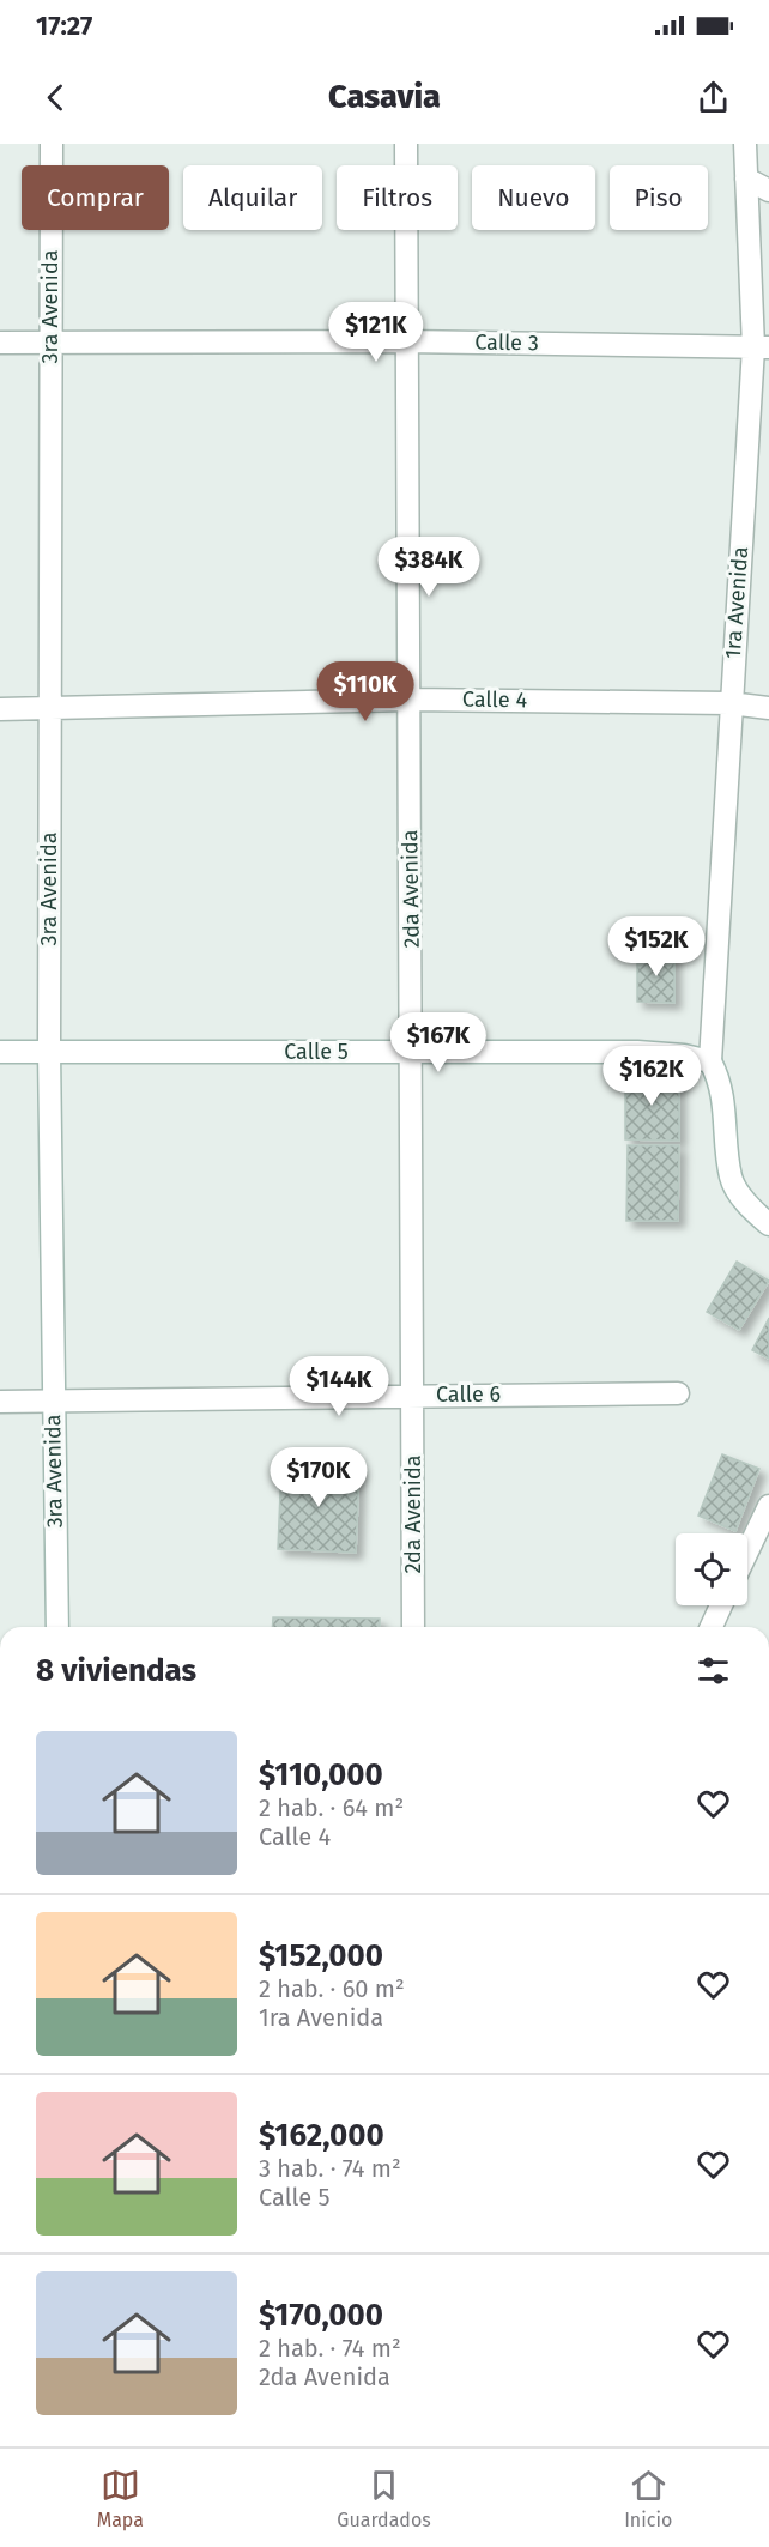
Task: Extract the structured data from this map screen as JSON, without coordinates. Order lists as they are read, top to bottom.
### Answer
{
  "streets": {
    "street": [
      "3ra Avenida",
      "Calle 3",
      "1ra Avenida",
      "Calle 4",
      "2da Avenida",
      "Calle 5",
      "Calle 6"
    ]
  },
  "crossings": [
    ["3ra Avenida", "Calle 3"],
    ["3ra Avenida", "Calle 4"],
    ["3ra Avenida", "Calle 5"],
    ["3ra Avenida", "Calle 6"],
    ["Calle 3", "1ra Avenida"],
    ["Calle 3", "2da Avenida"],
    ["1ra Avenida", "Calle 4"],
    ["1ra Avenida", "Calle 5"],
    ["Calle 4", "2da Avenida"],
    ["2da Avenida", "Calle 5"],
    ["2da Avenida", "Calle 6"]
  ],
  "page": {
    "status": "17:27",
    "header": "Casavia",
    "chip": [
      "Comprar",
      "Alquilar",
      "Filtros",
      "Nuevo",
      "Piso"
    ],
    "price": [
      "$121K",
      "$384K",
      "$110K",
      "$152K",
      "$167K",
      "$162K",
      "$144K",
      "$170K"
    ],
    "heading": "8 viviendas",
    "list": [
      {
        "name": "$110,000",
        "note": "2 hab. · 64 m² · Calle 4"
      },
      {
        "name": "$152,000",
        "note": "2 hab. · 60 m² · 1ra Avenida"
      },
      {
        "name": "$162,000",
        "note": "3 hab. · 74 m² · Calle 5"
      },
      {
        "name": "$170,000",
        "note": "2 hab. · 74 m² · 2da Avenida"
      }
    ],
    "tabs": ["Mapa", "Guardados", "Inicio"]
  }
}
